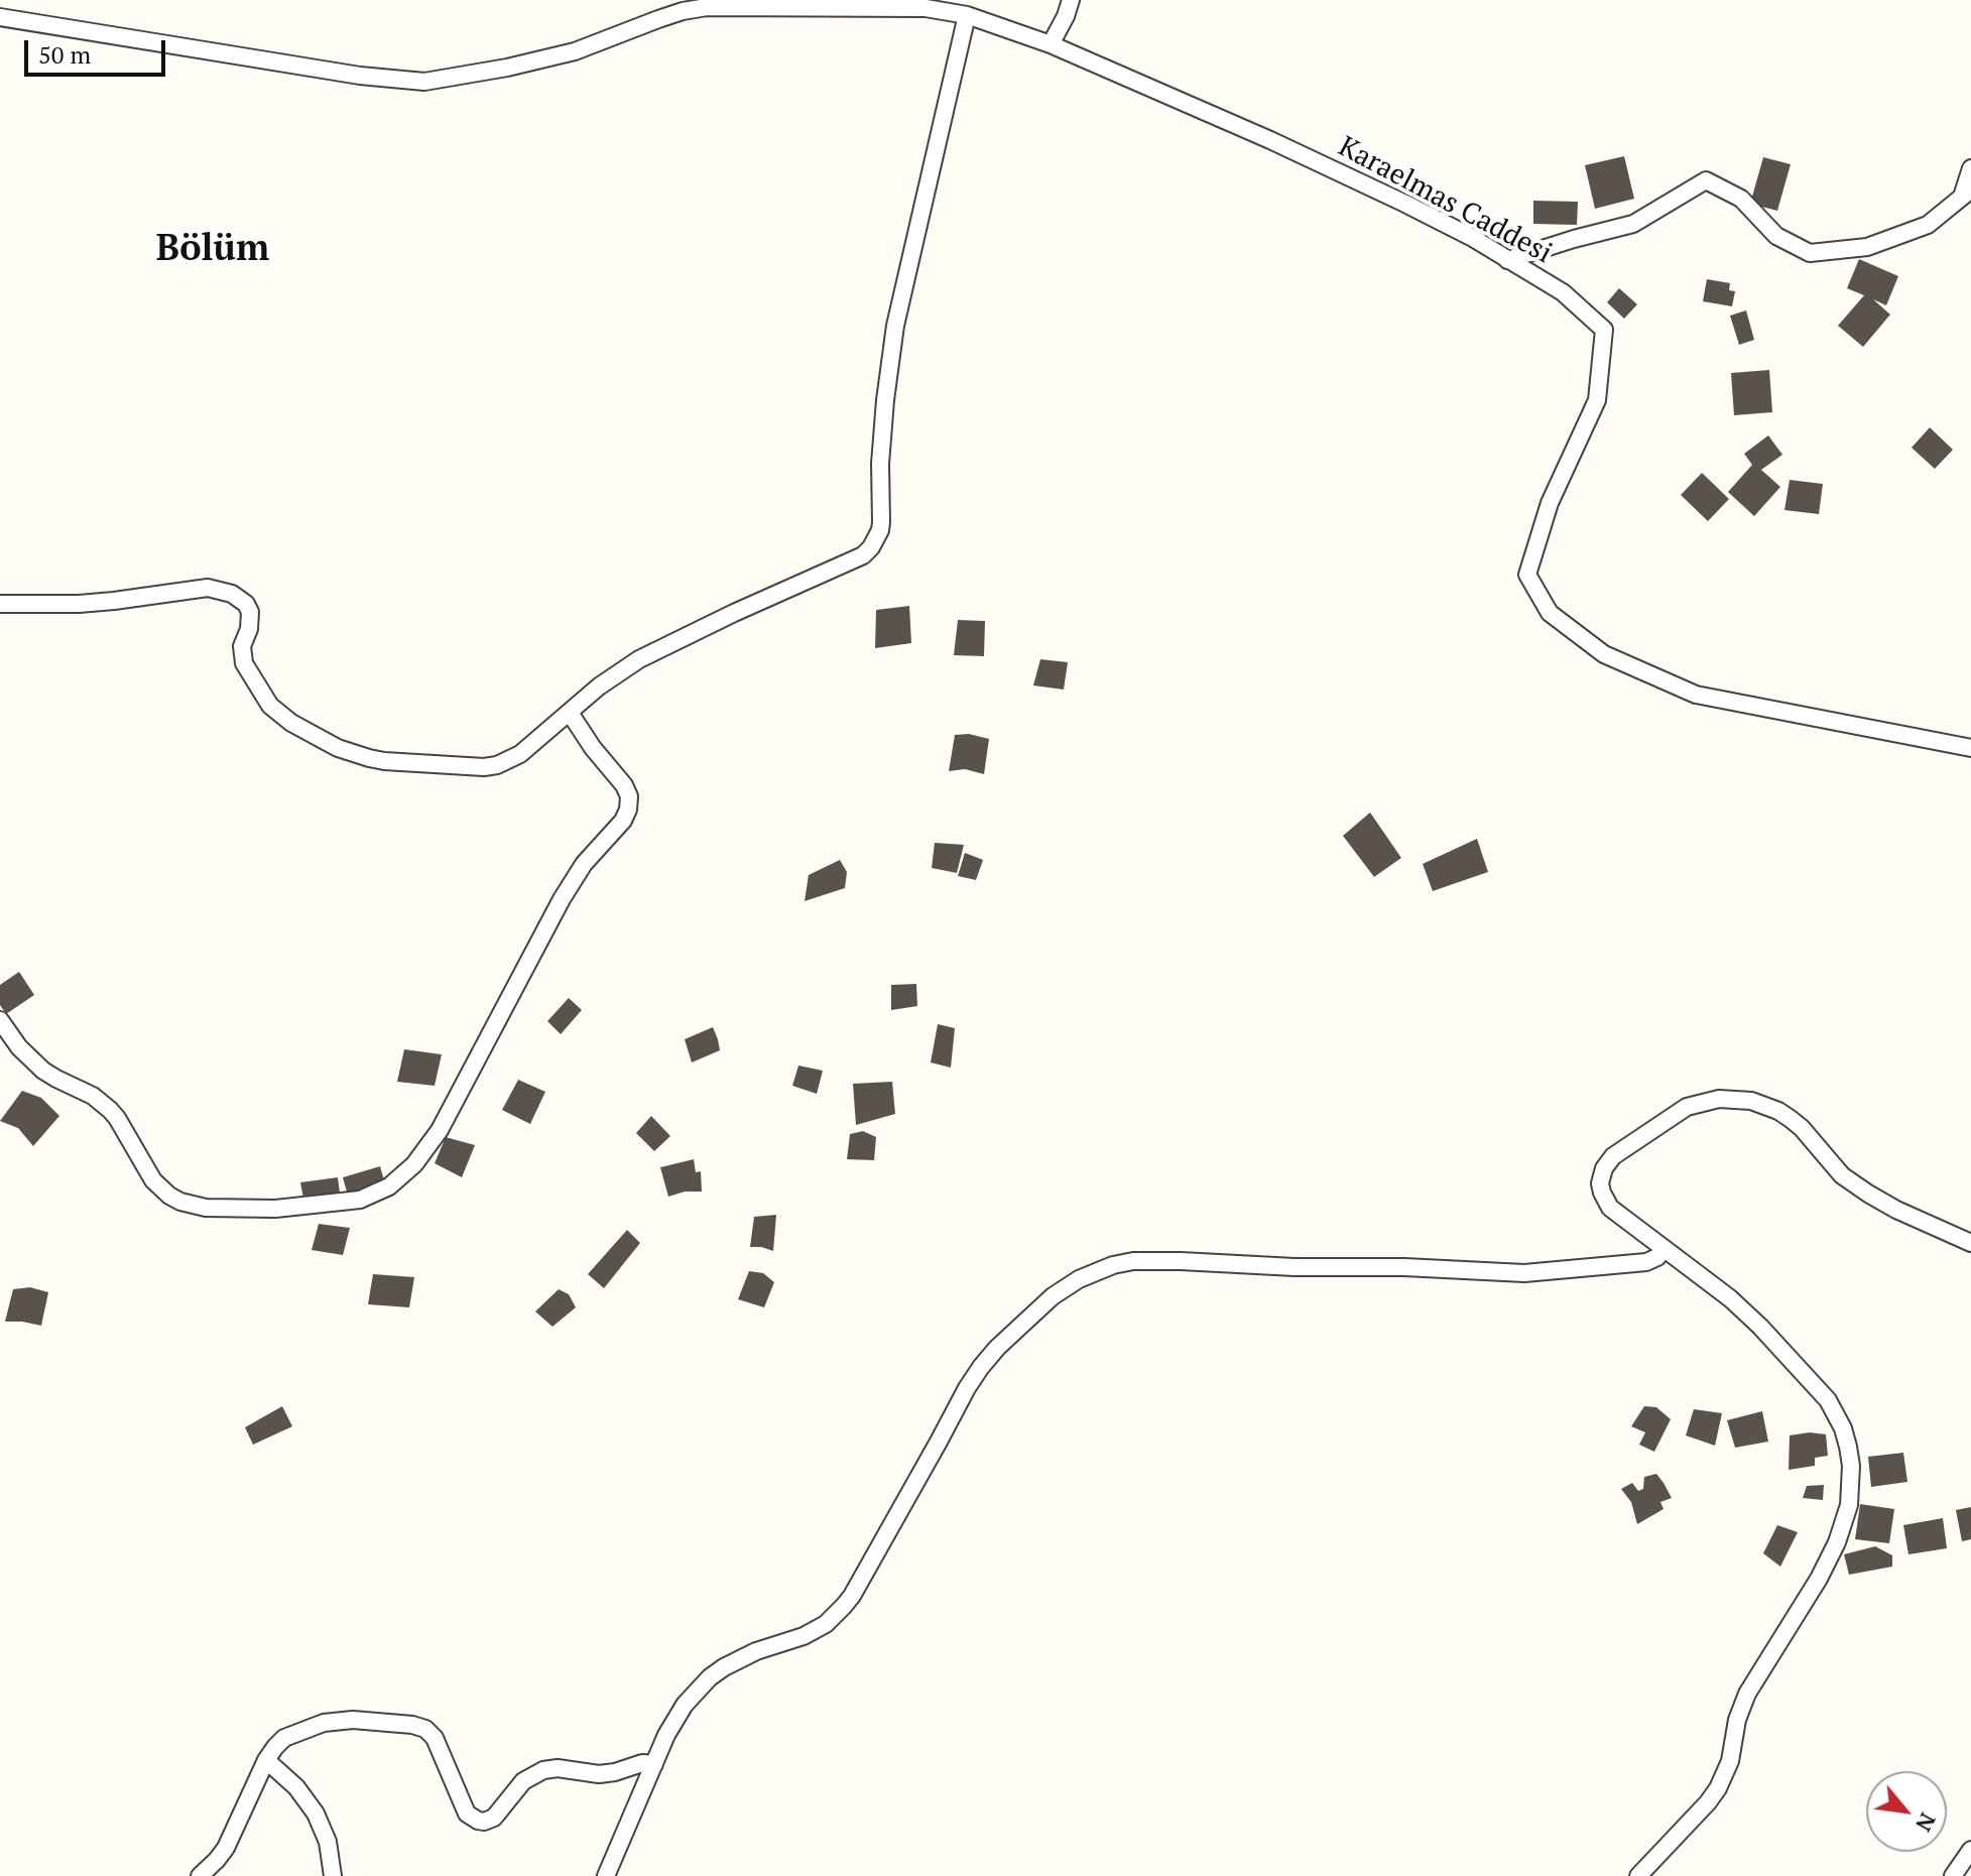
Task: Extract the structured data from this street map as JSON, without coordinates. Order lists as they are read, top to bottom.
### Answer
{
  "streets": {
    "street": ["Karaelmas Caddesi"]
  },
  "districts": ["Bölüm"],
  "scale_bar": "50 m",
  "north": "bottom right"
}
